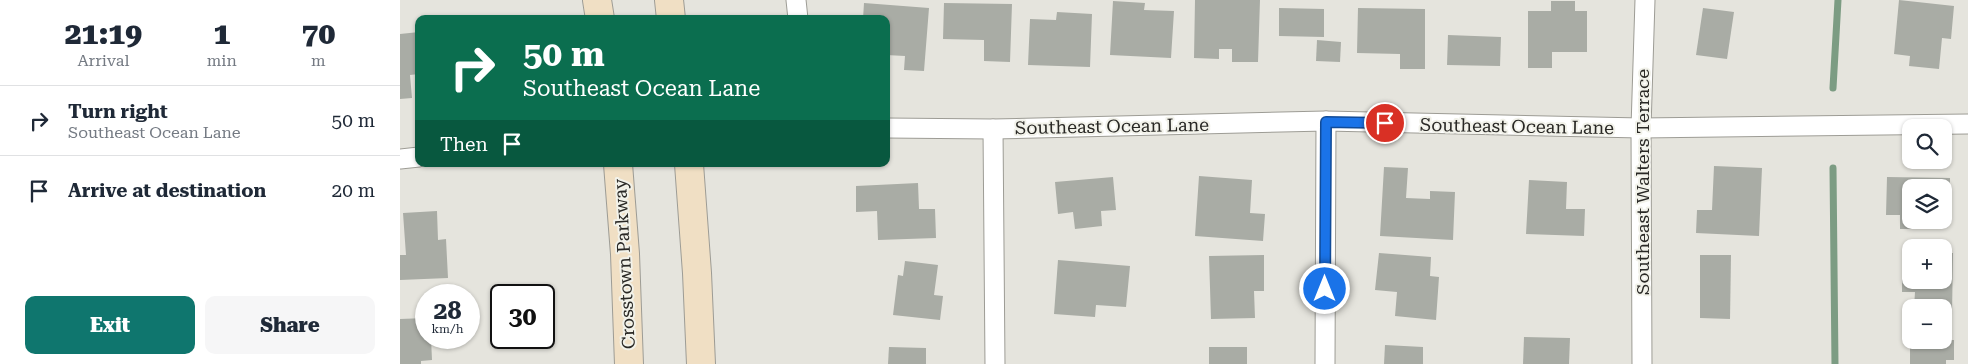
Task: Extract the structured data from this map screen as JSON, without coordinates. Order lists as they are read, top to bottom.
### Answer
{
  "streets": {
    "main road": ["Crosstown Parkway"],
    "street": ["Southeast Ocean Lane", "Southeast Walters Terrace"]
  },
  "crossings": [
    ["Southeast Ocean Lane", "Southeast Walters Terrace"]
  ],
  "page": {
    "eta": [
      "21:19",
      "Arrival",
      "1",
      "min",
      "70",
      "m"
    ],
    "turn": ["50 m", "Southeast Ocean Lane"],
    "list": [
      {
        "name": "Turn right",
        "note": "Southeast Ocean Lane",
        "value": "50 m"
      },
      {
        "name": "Arrive at destination",
        "value": "20 m"
      }
    ],
    "map_buttons": ["+", "−"],
    "then": "Then",
    "speed": "28 km/h",
    "limit": "30",
    "buttons": ["Exit", "Share"]
  }
}
